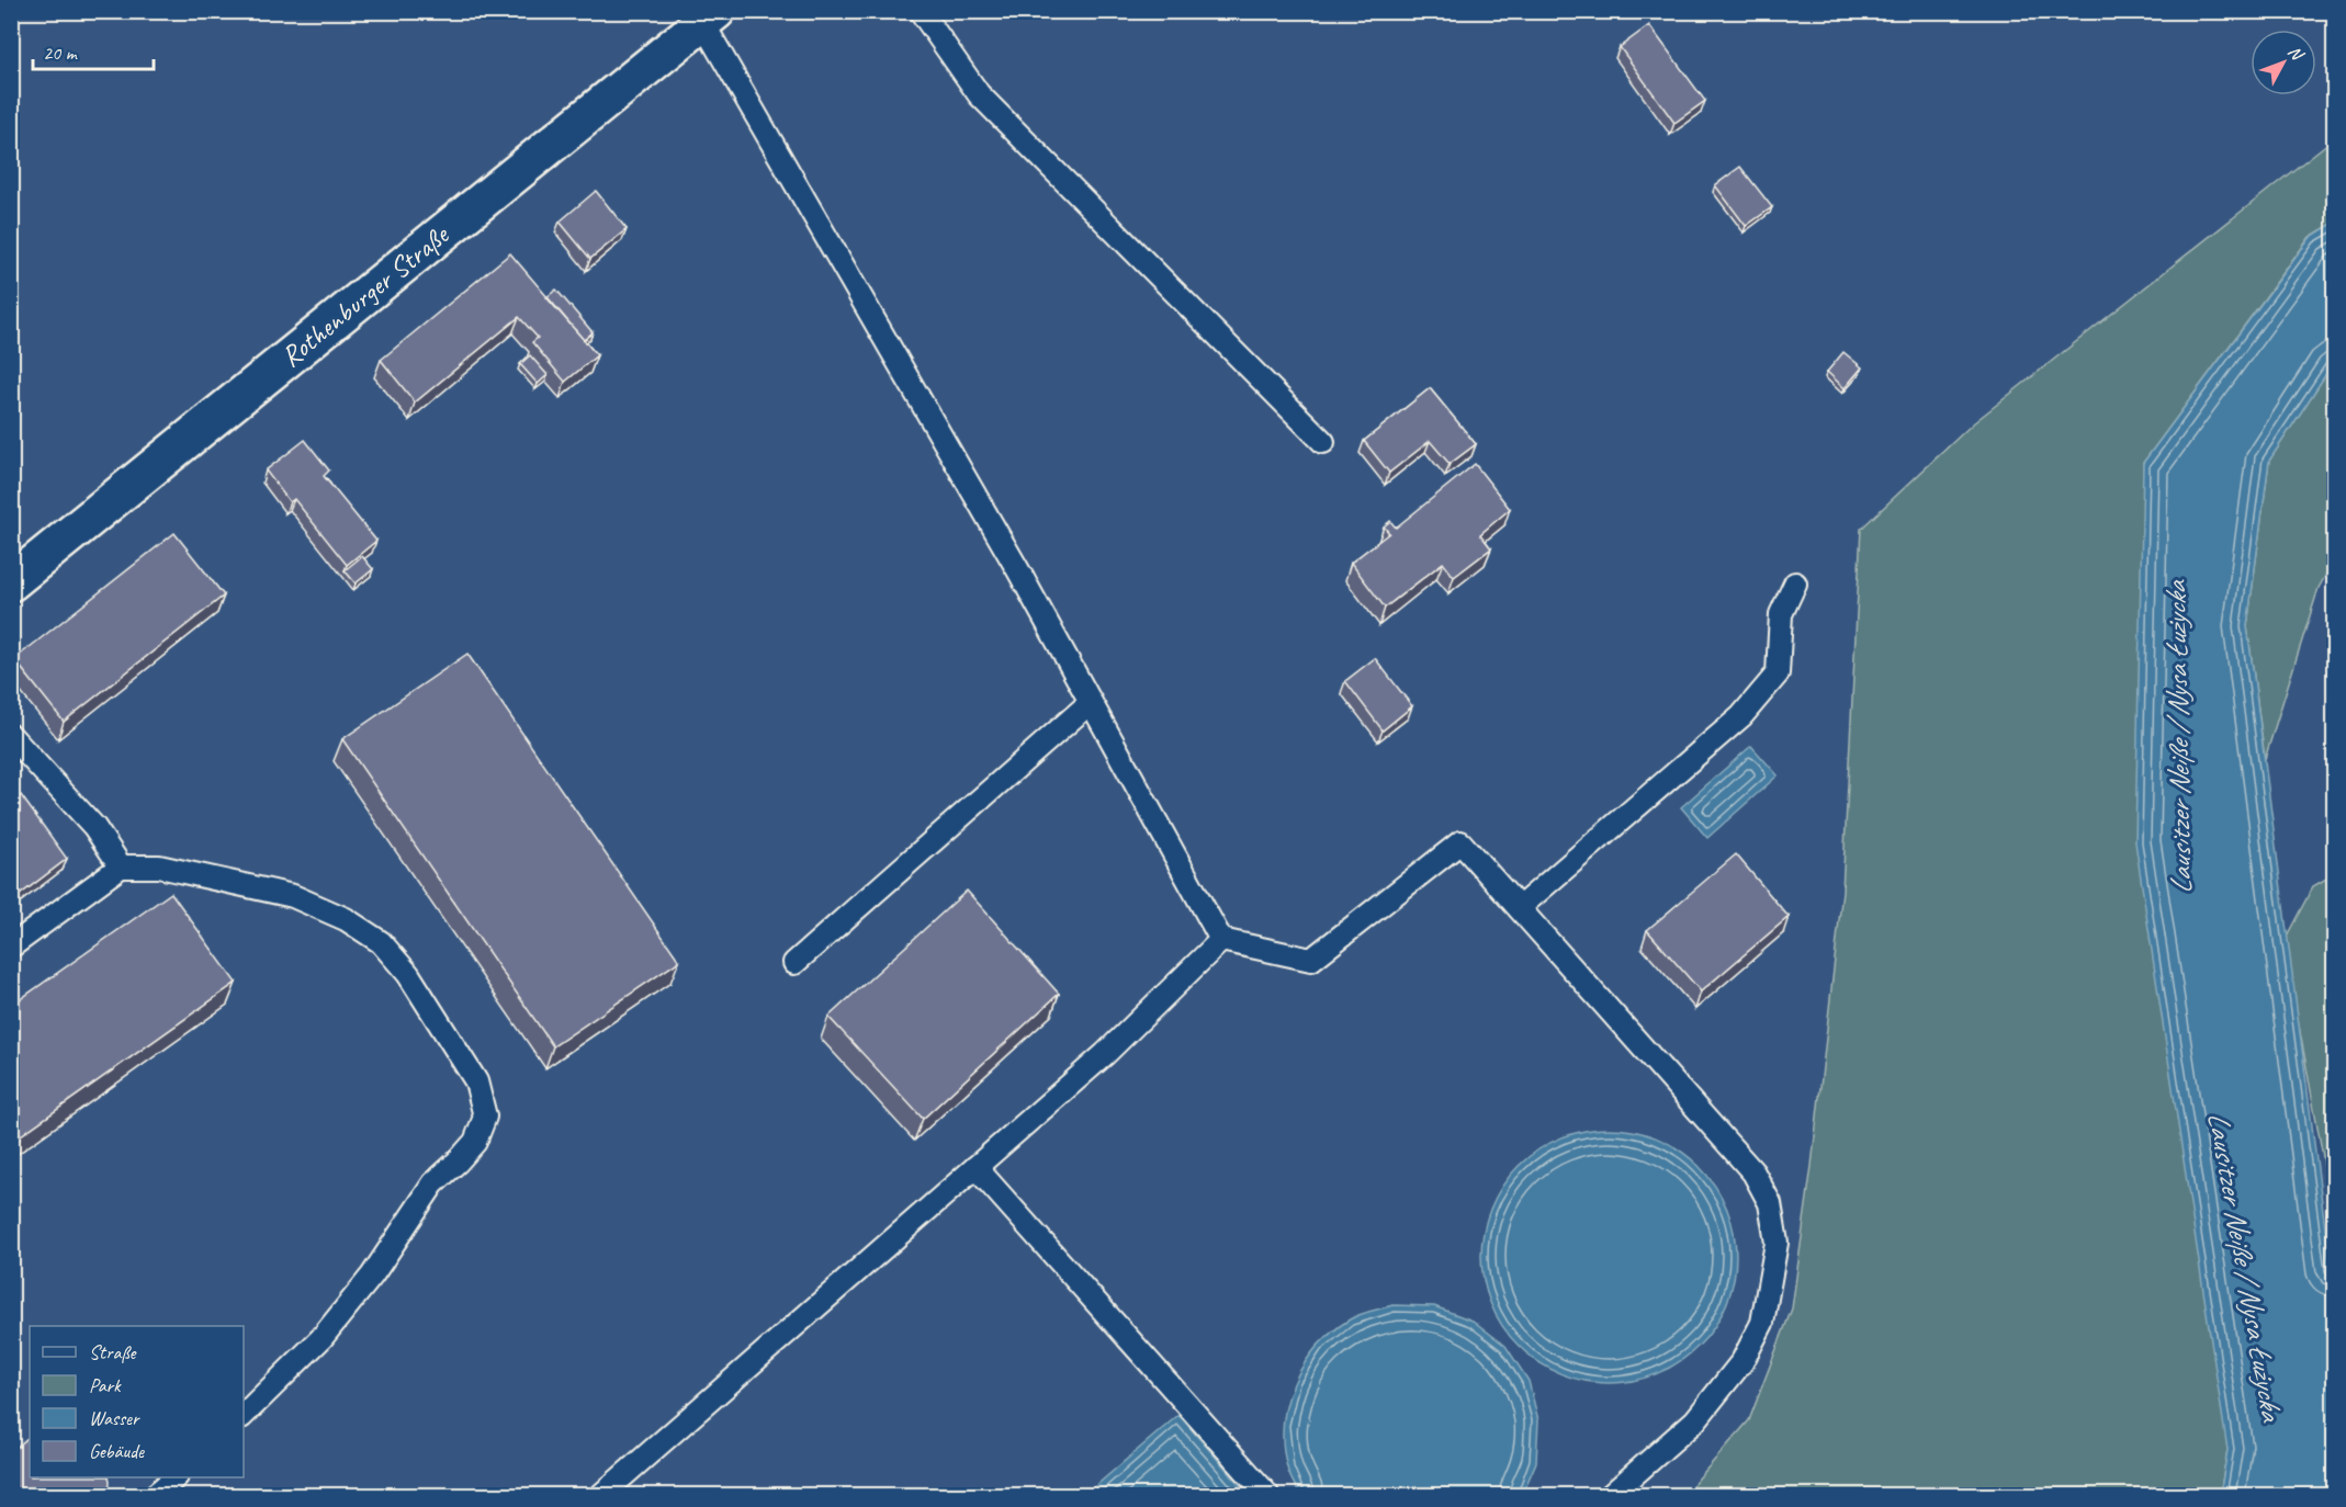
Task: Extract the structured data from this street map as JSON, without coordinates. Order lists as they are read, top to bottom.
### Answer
{
  "streets": {
    "street": ["Rothenburger Straße"]
  },
  "water": ["Lausitzer Neiße / Nysa Łużycka"],
  "legend": [
    "Straße",
    "Park",
    "Wasser",
    "Gebäude"
  ],
  "scale_bar": "20 m",
  "north": "top right"
}
